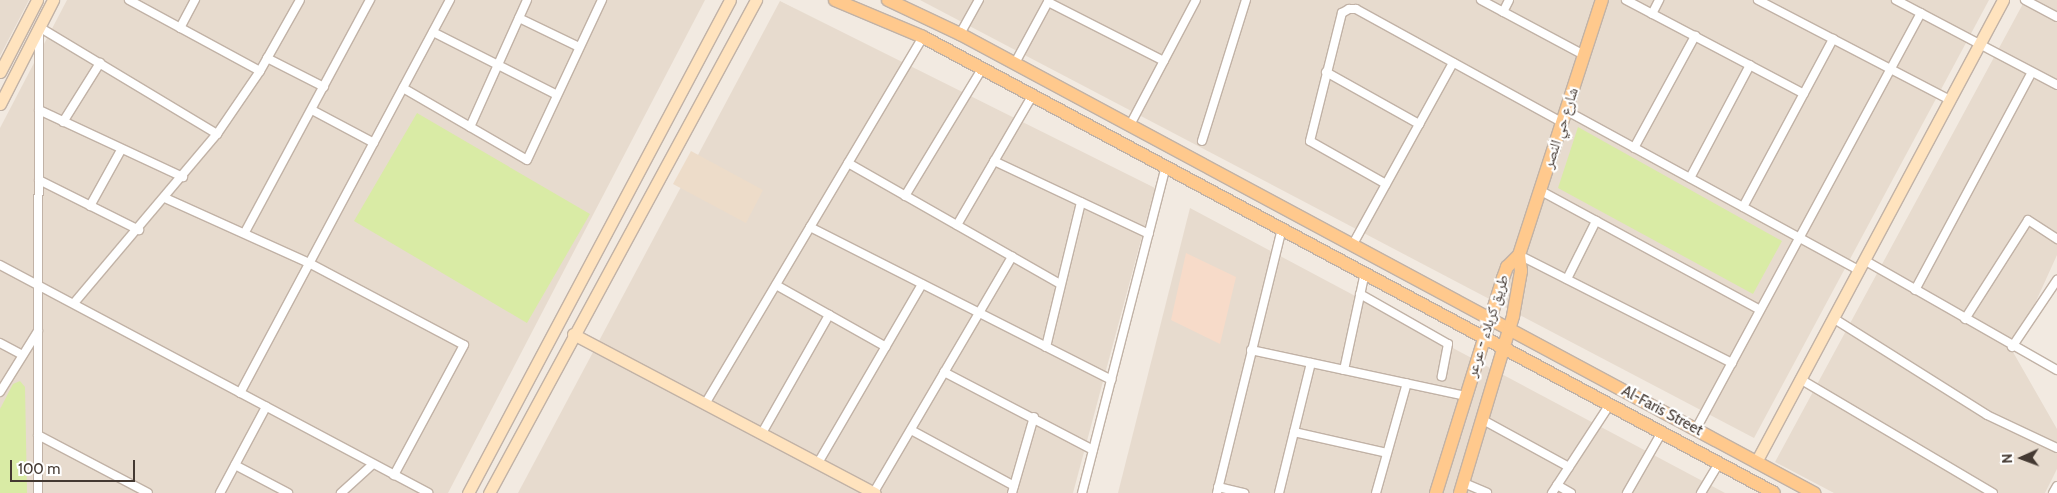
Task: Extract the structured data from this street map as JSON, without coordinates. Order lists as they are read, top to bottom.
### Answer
{
  "streets": {
    "main road": ["شارع حي النصر", "طريق كربلاء - عرعر", "Al-Faris Street"]
  },
  "crossings": [
    ["شارع حي النصر", "طريق كربلاء - عرعر"],
    ["طريق كربلاء - عرعر", "Al-Faris Street"]
  ],
  "scale_bar": "100 m",
  "north": "left"
}
